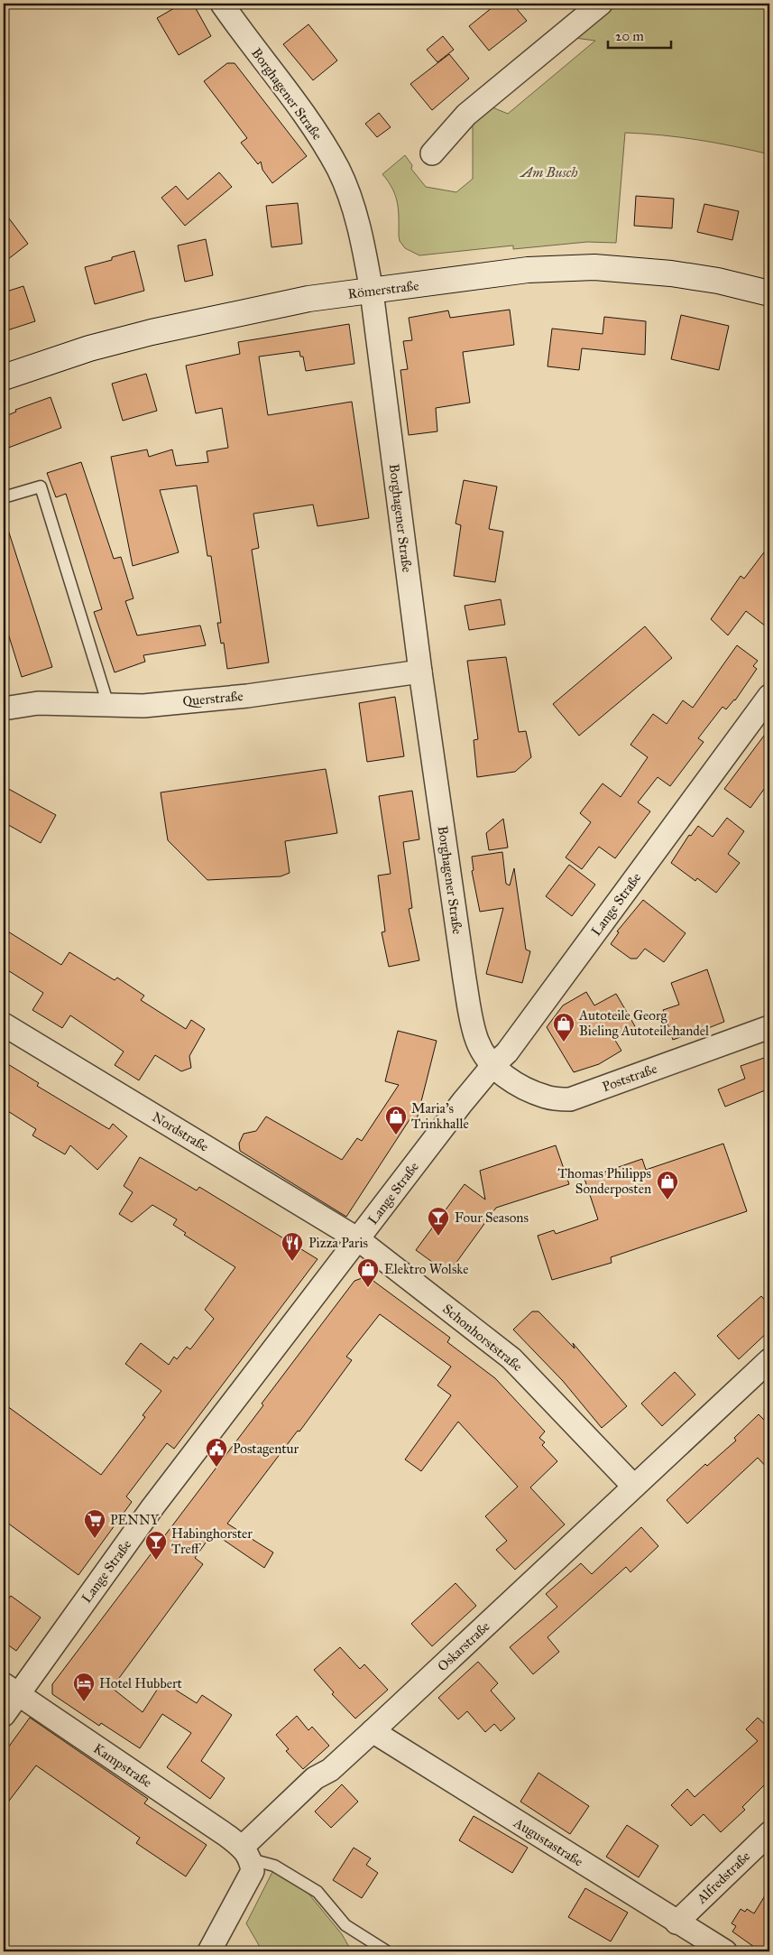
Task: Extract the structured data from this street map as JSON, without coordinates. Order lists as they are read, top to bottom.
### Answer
{
  "streets": {
    "main road": ["Römerstraße"],
    "street": [
      "Borghagener Straße",
      "Querstraße",
      "Lange Straße",
      "Poststraße",
      "Nordstraße",
      "Schonhorststraße",
      "Oskarstraße",
      "Kampstraße",
      "Augustastraße",
      "Alfredstraße"
    ]
  },
  "crossings": [
    ["Borghagener Straße", "Römerstraße"],
    ["Borghagener Straße", "Querstraße"],
    ["Borghagener Straße", "Lange Straße"],
    ["Borghagener Straße", "Poststraße"],
    ["Lange Straße", "Poststraße"],
    ["Lange Straße", "Nordstraße"],
    ["Lange Straße", "Schonhorststraße"],
    ["Lange Straße", "Kampstraße"],
    ["Nordstraße", "Schonhorststraße"],
    ["Schonhorststraße", "Oskarstraße"],
    ["Oskarstraße", "Kampstraße"],
    ["Oskarstraße", "Augustastraße"],
    ["Augustastraße", "Alfredstraße"]
  ],
  "parks": ["Am Busch"],
  "places": {
    "shop": [
      "Autoteile Georg Bieling Autoteilehandel",
      "Maria’s Trinkhalle",
      "Thomas Philipps Sonderposten",
      "Elektro Wolske"
    ],
    "bar": ["Four Seasons", "Habinghorster Treff"],
    "restaurant": ["Pizza Paris"],
    "public building": ["Postagentur"],
    "supermarket": ["PENNY"],
    "hotel": ["Hotel Hubbert"]
  },
  "scale_bar": "20 m"
}
